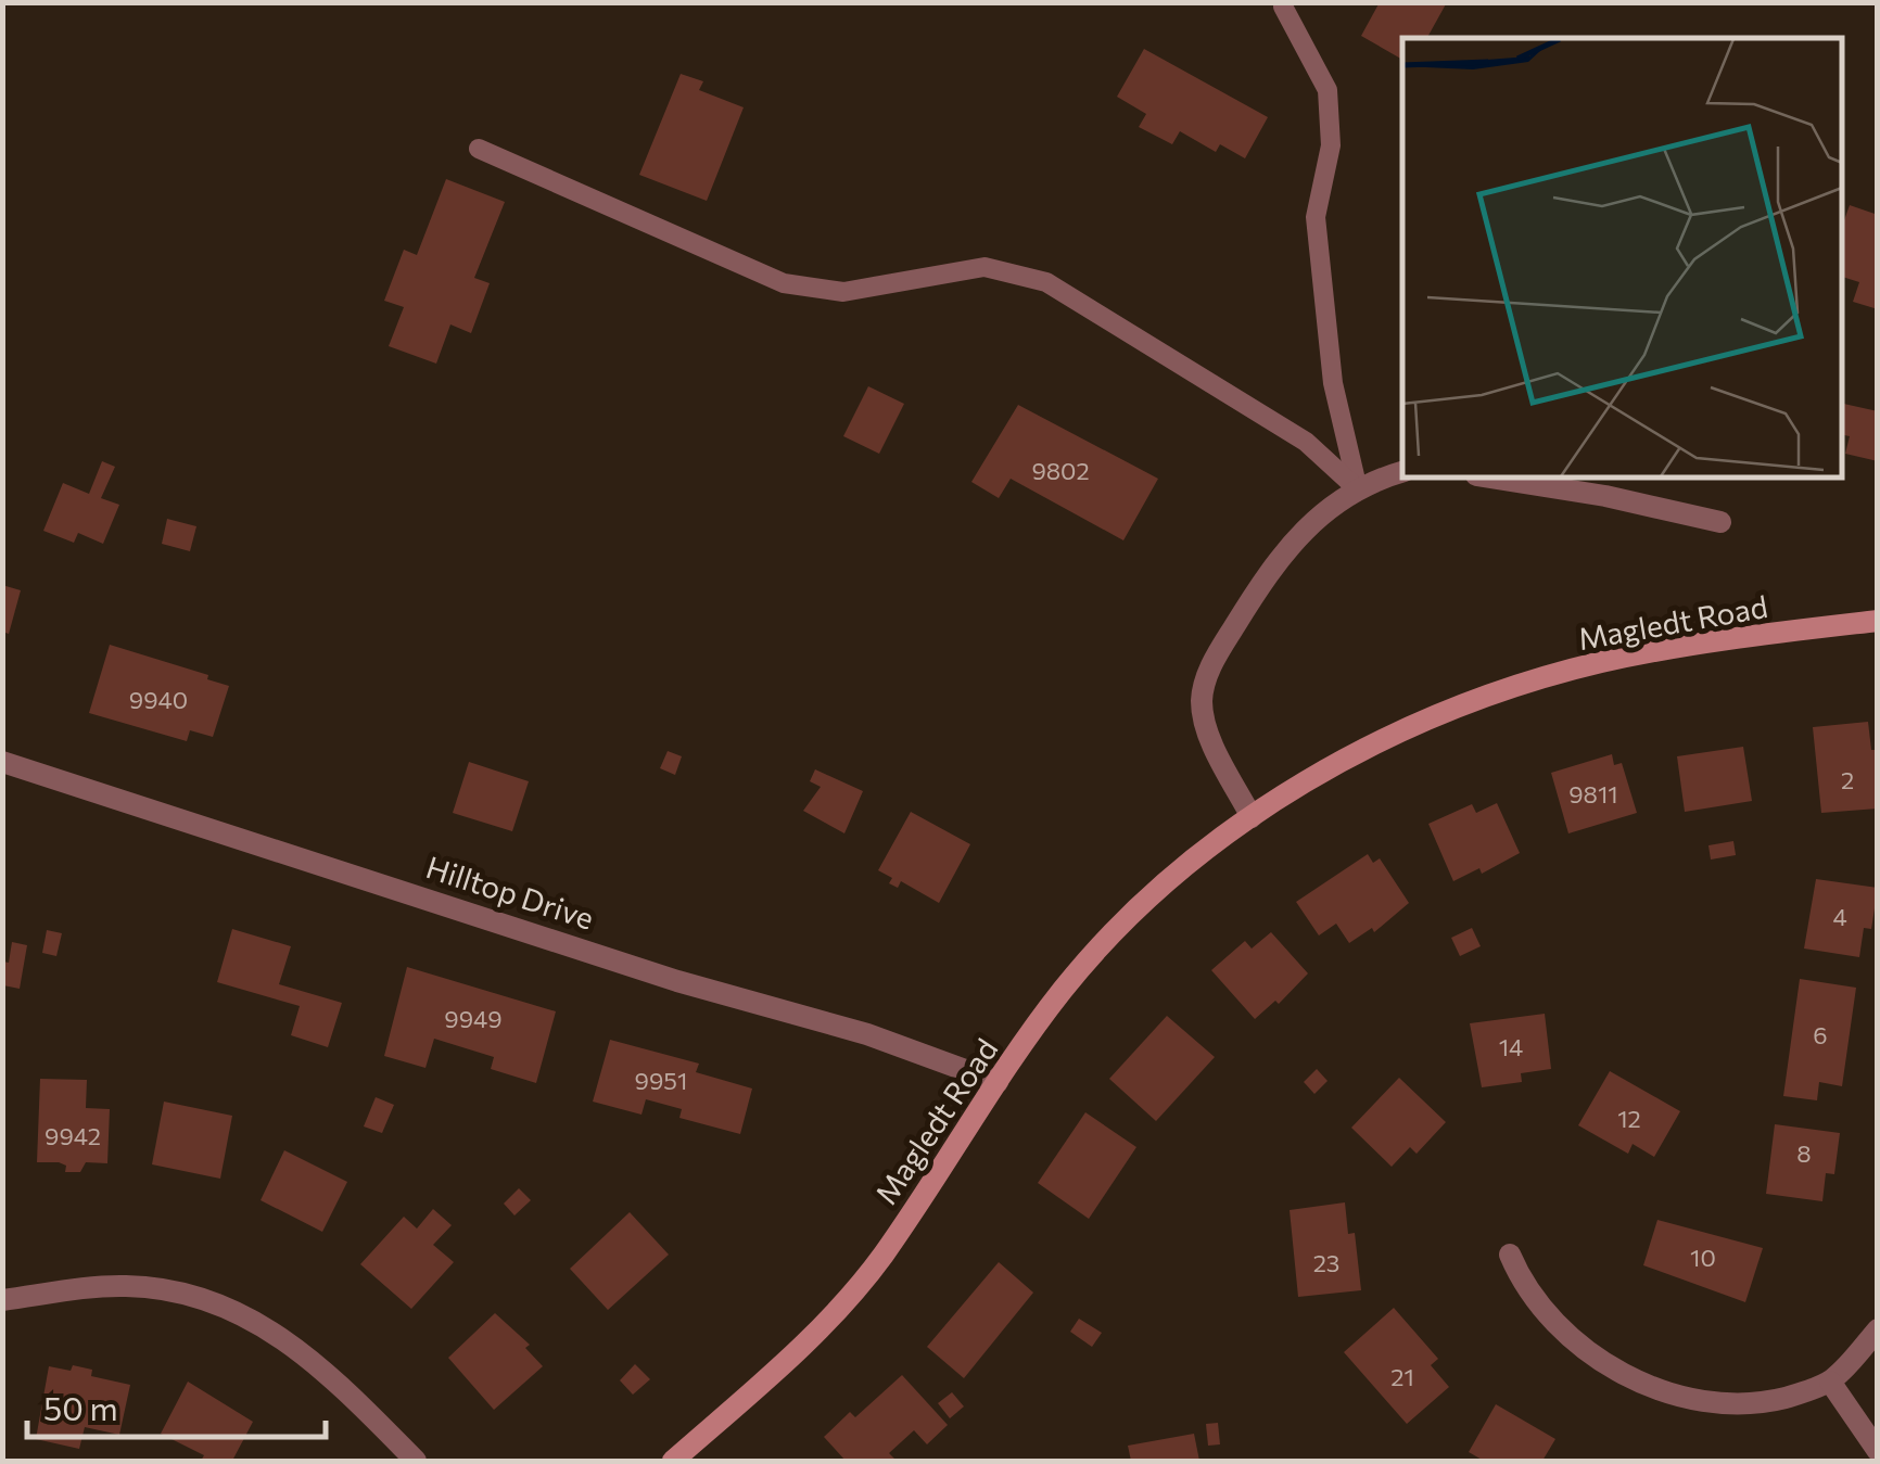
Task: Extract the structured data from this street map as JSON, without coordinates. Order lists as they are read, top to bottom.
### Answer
{
  "streets": {
    "street": ["Magledt Road", "Hilltop Drive"]
  },
  "crossings": [
    ["Magledt Road", "Hilltop Drive"]
  ],
  "house_numbers": [
    "9802",
    "9940",
    "2",
    "9811",
    "4",
    "9949",
    "6",
    "14",
    "9951",
    "12",
    "9942",
    "8",
    "10",
    "23",
    "21"
  ],
  "scale_bar": "50 m"
}
